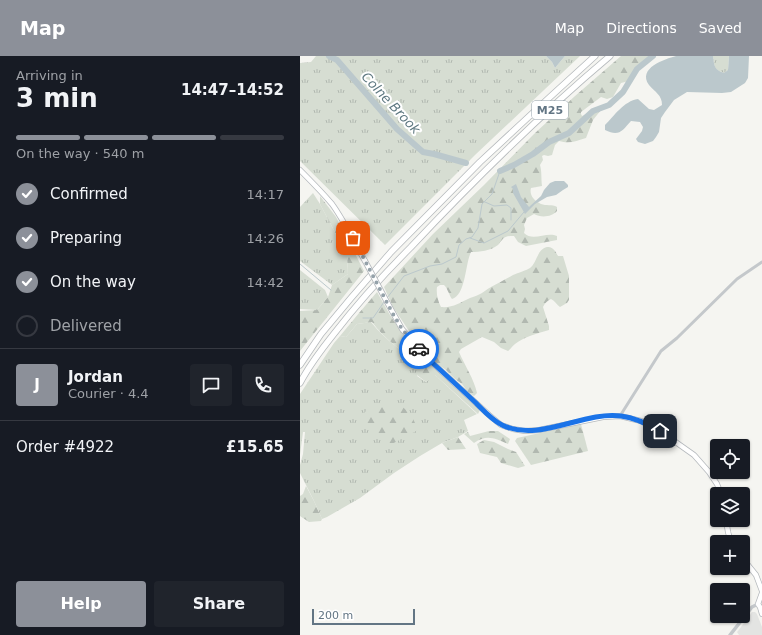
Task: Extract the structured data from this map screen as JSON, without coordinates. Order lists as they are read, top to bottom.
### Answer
{
  "streets": {
    "highway": ["M25"]
  },
  "water": ["Colne Brook"],
  "scale_bar": "200 m",
  "page": {
    "header": "Map",
    "nav": ["Map", "Directions", "Saved"],
    "heading": ["3 min", "Arriving in", "14:47–14:52"],
    "panel": [
      "Jordan",
      "Courier · 4.4",
      "Order #4922",
      "£15.65"
    ],
    "bar": "On the way · 540 m",
    "list": [
      ["Confirmed", "14:17"],
      ["Preparing", "14:26"],
      ["On the way", "14:42"],
      "Delivered"
    ],
    "round": "J",
    "map_buttons": ["+", "−"],
    "buttons": ["Help", "Share"],
    "scale": "200 m"
  }
}
